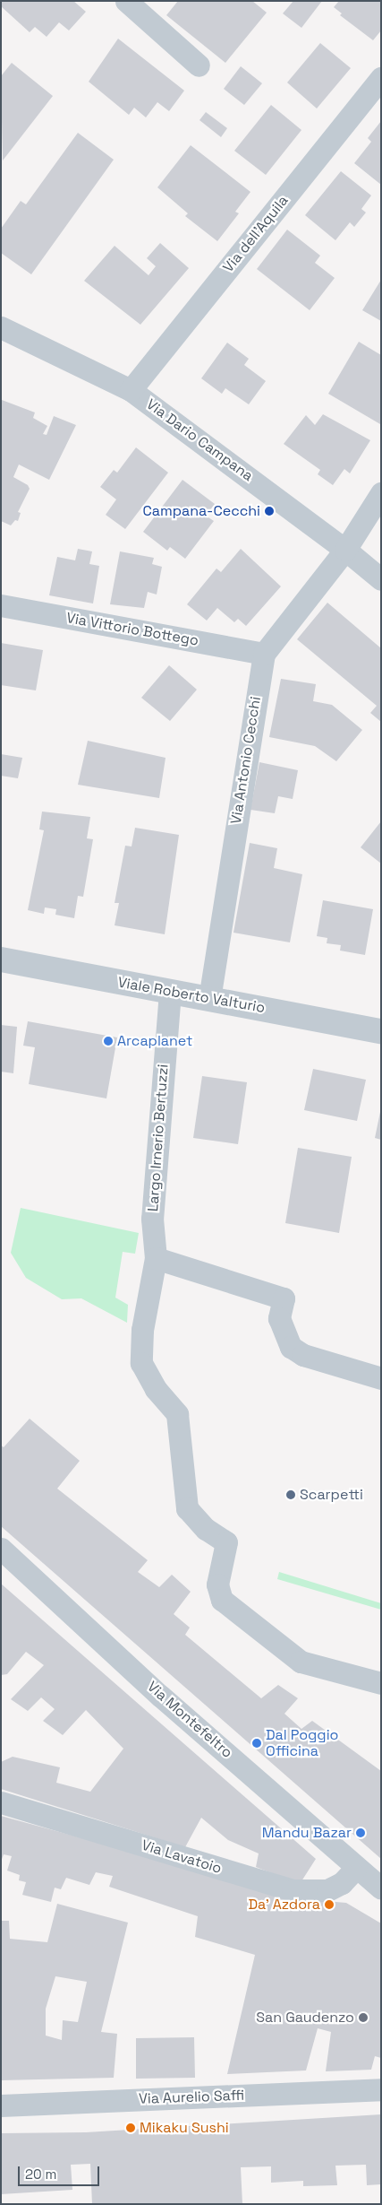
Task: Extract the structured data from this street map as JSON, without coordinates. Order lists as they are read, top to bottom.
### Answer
{
  "streets": {
    "street": [
      "Via dell'Aquila",
      "Via Dario Campana",
      "Via Vittorio Bottego",
      "Via Antonio Cecchi",
      "Viale Roberto Valturio",
      "Largo Irnerio Bertuzzi",
      "Via Montefeltro",
      "Via Lavatoio",
      "Via Aurelio Saffi"
    ]
  },
  "crossings": [
    ["Via dell'Aquila", "Via Dario Campana"],
    ["Via Dario Campana", "Via Antonio Cecchi"],
    ["Via Vittorio Bottego", "Via Antonio Cecchi"],
    ["Via Antonio Cecchi", "Viale Roberto Valturio"],
    ["Viale Roberto Valturio", "Largo Irnerio Bertuzzi"],
    ["Via Montefeltro", "Via Lavatoio"]
  ],
  "places": [
    "Campana-Cecchi",
    "Arcaplanet",
    "Scarpetti",
    "Dal Poggio Officina",
    "Mandu Bazar",
    "Da' Azdora",
    "San Gaudenzo",
    "Mikaku Sushi"
  ],
  "scale_bar": "20 m"
}
